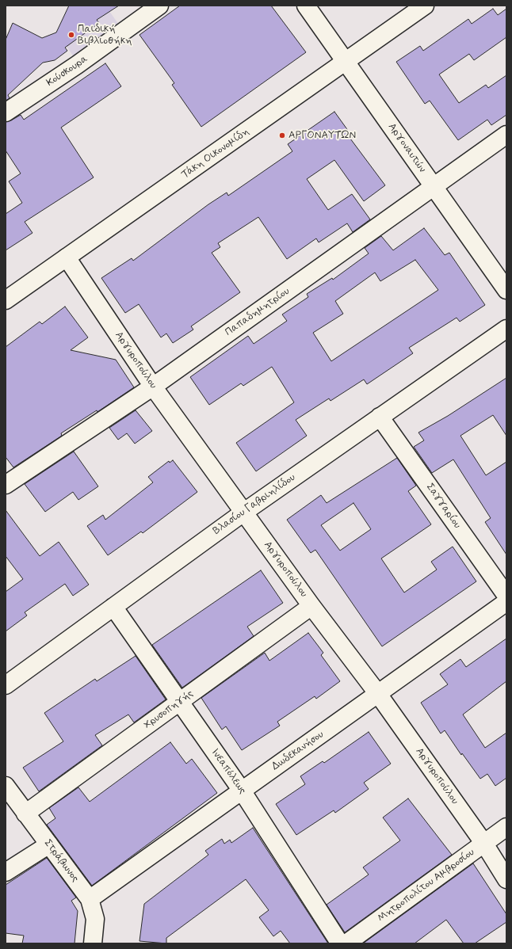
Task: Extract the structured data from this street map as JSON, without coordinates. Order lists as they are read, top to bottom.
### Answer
{
  "streets": {
    "street": [
      "Κούσκουρα",
      "Αργοναυτών",
      "Τάκη Οικονομίδη",
      "Παπαδημητρίου",
      "Αργυροπούλου",
      "Βλασίου Γαβριηλίδου",
      "Σαγγαρίου",
      "Χρυσοπηγής",
      "Δωδεκανήσου",
      "Ινεαπόλεως",
      "Στράβωνος",
      "Μητροπολίτου Αμβροσίου"
    ]
  },
  "crossings": [
    ["Αργοναυτών", "Τάκη Οικονομίδη"],
    ["Αργοναυτών", "Παπαδημητρίου"],
    ["Τάκη Οικονομίδη", "Αργυροπούλου"],
    ["Παπαδημητρίου", "Αργυροπούλου"],
    ["Αργυροπούλου", "Βλασίου Γαβριηλίδου"],
    ["Αργυροπούλου", "Χρυσοπηγής"],
    ["Αργυροπούλου", "Δωδεκανήσου"],
    ["Αργυροπούλου", "Μητροπολίτου Αμβροσίου"],
    ["Βλασίου Γαβριηλίδου", "Σαγγαρίου"],
    ["Βλασίου Γαβριηλίδου", "Ινεαπόλεως"],
    ["Χρυσοπηγής", "Ινεαπόλεως"],
    ["Χρυσοπηγής", "Στράβωνος"],
    ["Δωδεκανήσου", "Ινεαπόλεως"],
    ["Δωδεκανήσου", "Στράβωνος"],
    ["Ινεαπόλεως", "Μητροπολίτου Αμβροσίου"]
  ],
  "places": ["Παιδική Βιβλιοθήκη", "ΑΡΓΟΝΑΥΤΩΝ"]
}
